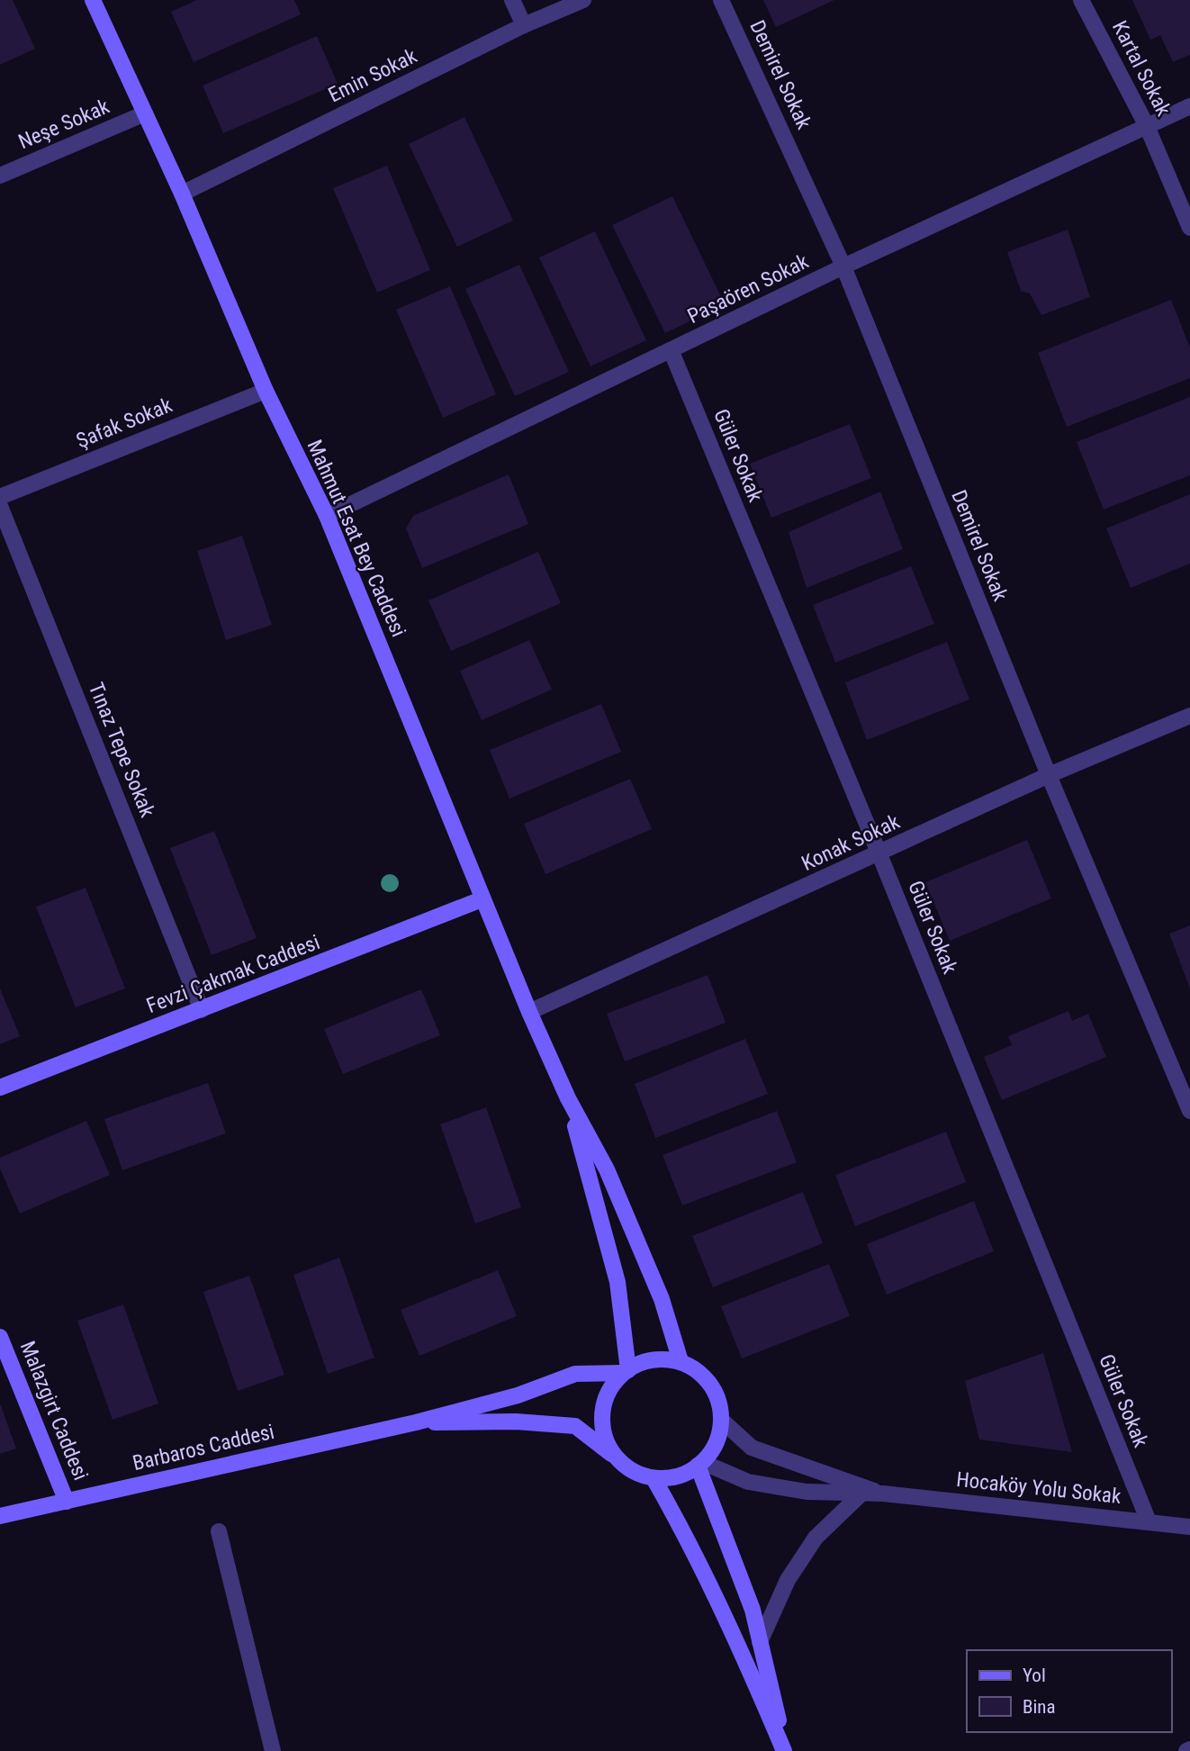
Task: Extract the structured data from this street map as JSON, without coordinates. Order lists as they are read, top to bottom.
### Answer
{
  "streets": {
    "main road": [
      "Mahmut Esat Bey Caddesi",
      "Fevzi Çakmak Caddesi",
      "Malazgirt Caddesi",
      "Barbaros Caddesi"
    ],
    "street": [
      "Kartal Sokak",
      "Demirel Sokak",
      "Emin Sokak",
      "Neşe Sokak",
      "Paşaören Sokak",
      "Şafak Sokak",
      "Güler Sokak",
      "Tınaz Tepe Sokak",
      "Konak Sokak",
      "Hocaköy Yolu Sokak"
    ]
  },
  "crossings": [
    ["Kartal Sokak", "Paşaören Sokak"],
    ["Demirel Sokak", "Paşaören Sokak"],
    ["Demirel Sokak", "Konak Sokak"],
    ["Emin Sokak", "Mahmut Esat Bey Caddesi"],
    ["Neşe Sokak", "Mahmut Esat Bey Caddesi"],
    ["Paşaören Sokak", "Güler Sokak"],
    ["Paşaören Sokak", "Mahmut Esat Bey Caddesi"],
    ["Şafak Sokak", "Mahmut Esat Bey Caddesi"],
    ["Güler Sokak", "Konak Sokak"],
    ["Güler Sokak", "Hocaköy Yolu Sokak"],
    ["Mahmut Esat Bey Caddesi", "Konak Sokak"],
    ["Mahmut Esat Bey Caddesi", "Fevzi Çakmak Caddesi"],
    ["Tınaz Tepe Sokak", "Fevzi Çakmak Caddesi"],
    ["Malazgirt Caddesi", "Barbaros Caddesi"]
  ],
  "legend": ["Yol", "Bina"]
}
